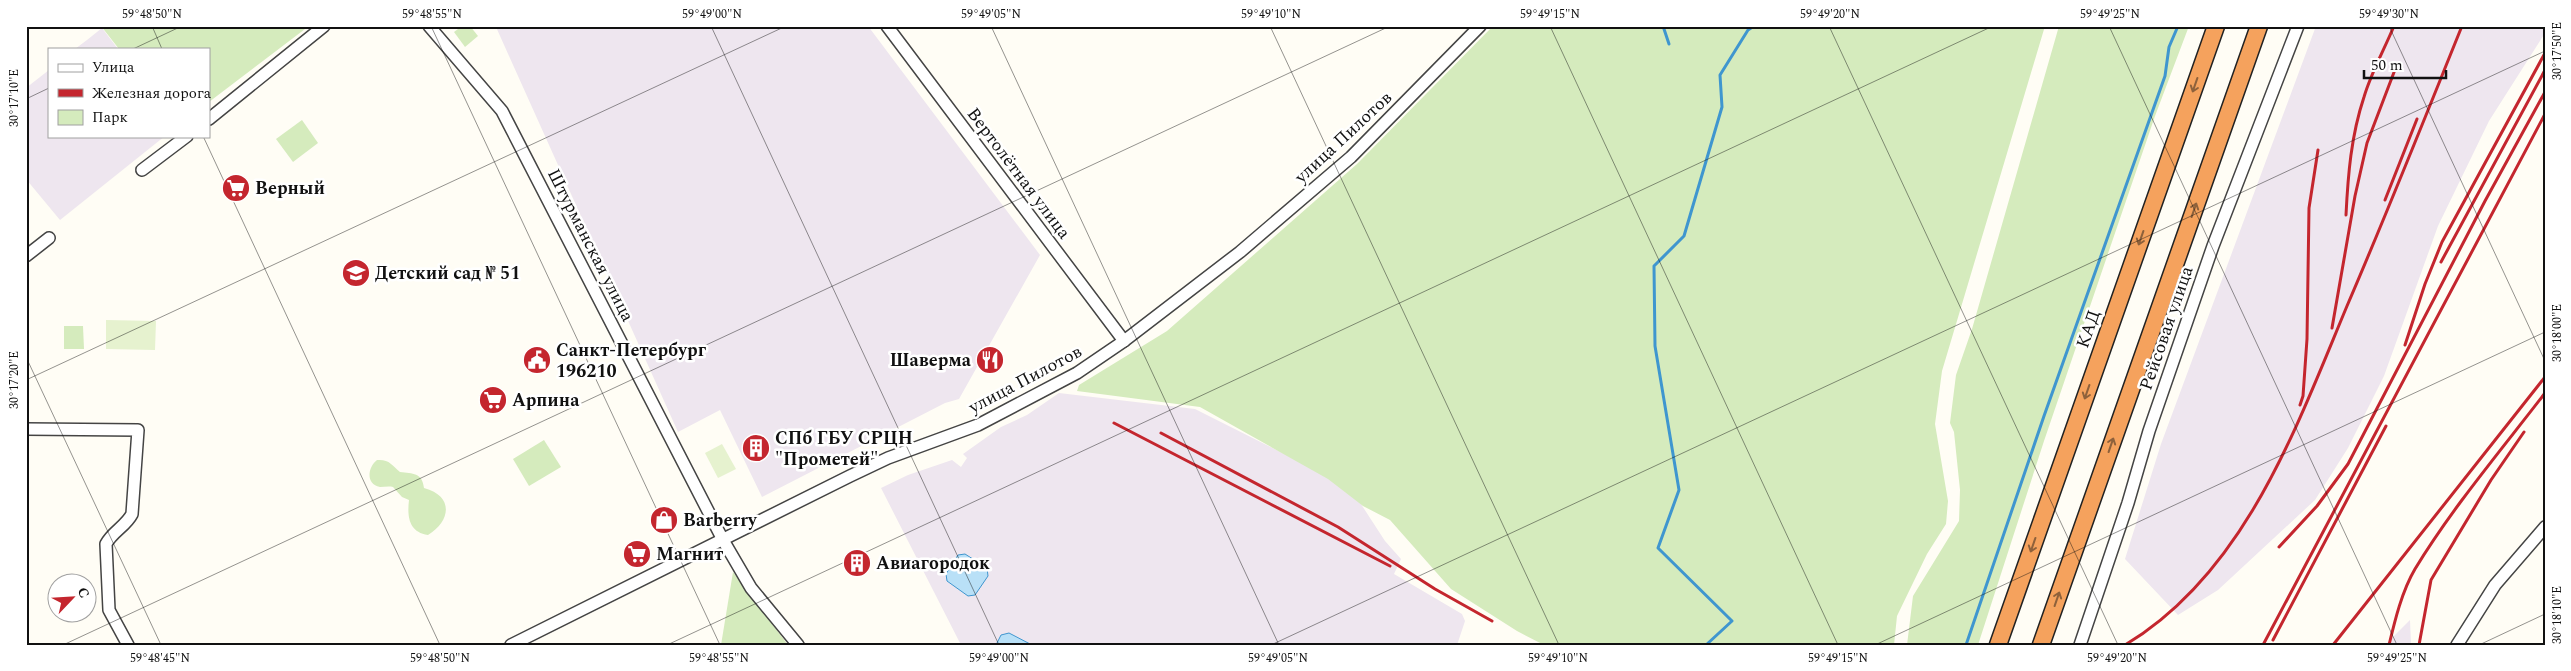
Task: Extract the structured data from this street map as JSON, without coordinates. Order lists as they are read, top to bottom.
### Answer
{
  "streets": {
    "highway": ["КАД"],
    "street": [
      "улица Пилотов",
      "Вертолётная улица",
      "Штурманская улица",
      "Рейсовая улица"
    ]
  },
  "crossings": [
    ["улица Пилотов", "Вертолётная улица"],
    ["улица Пилотов", "Штурманская улица"]
  ],
  "places": {
    "supermarket": ["Верный", "Арпина", "Магнит"],
    "school or university": ["Детский сад № 51"],
    "public building": ["Санкт-Петербург 196210"],
    "restaurant": ["Шаверма"],
    "building": ["СПб ГБУ СРЦН \"Прометей\"", "Авиагородок"],
    "shop": ["Barberry"]
  },
  "legend": ["Улица", "Железная дорога", "Парк"],
  "scale_bar": "50 m",
  "north": "top right",
  "coordinates": [
    "59°48'50\"N",
    "59°48'55\"N",
    "59°49'00\"N",
    "59°49'05\"N",
    "59°49'10\"N",
    "59°49'15\"N",
    "59°49'20\"N",
    "59°49'25\"N",
    "59°49'30\"N",
    "30°17'50\"E",
    "30°17'10\"E",
    "30°18'00\"E",
    "30°17'20\"E",
    "30°18'10\"E",
    "59°48'45\"N"
  ]
}
